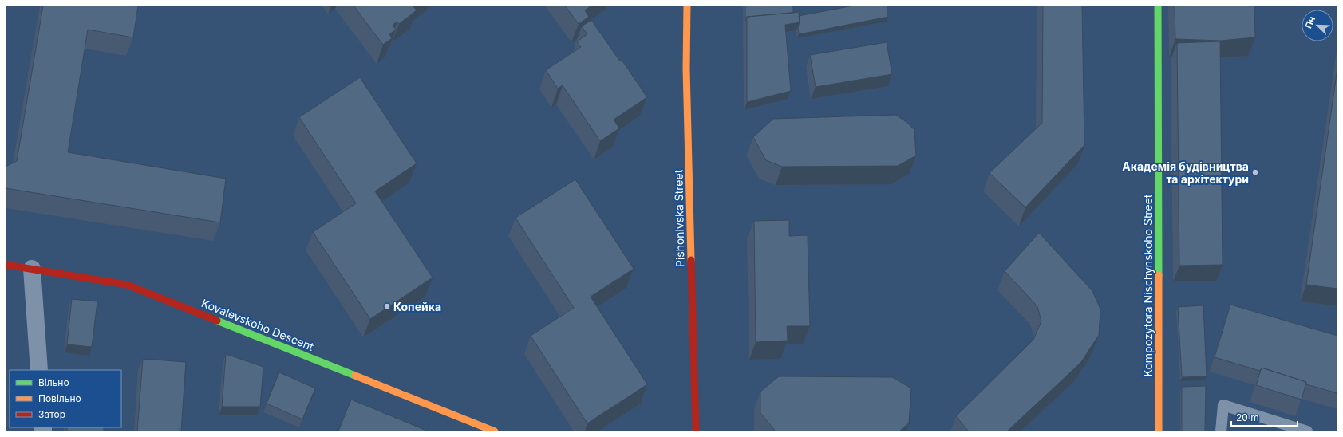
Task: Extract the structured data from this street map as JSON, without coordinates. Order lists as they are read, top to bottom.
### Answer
{
  "streets": {
    "street": ["Pishonivska Street", "Kompozytora Nischynskoho Street", "Kovalevskoho Descent"]
  },
  "places": ["Академія будівництва та архітектури", "Копейка"],
  "legend": ["Вільно", "Повільно", "Затор"],
  "scale_bar": "20 m",
  "north": "top left"
}
